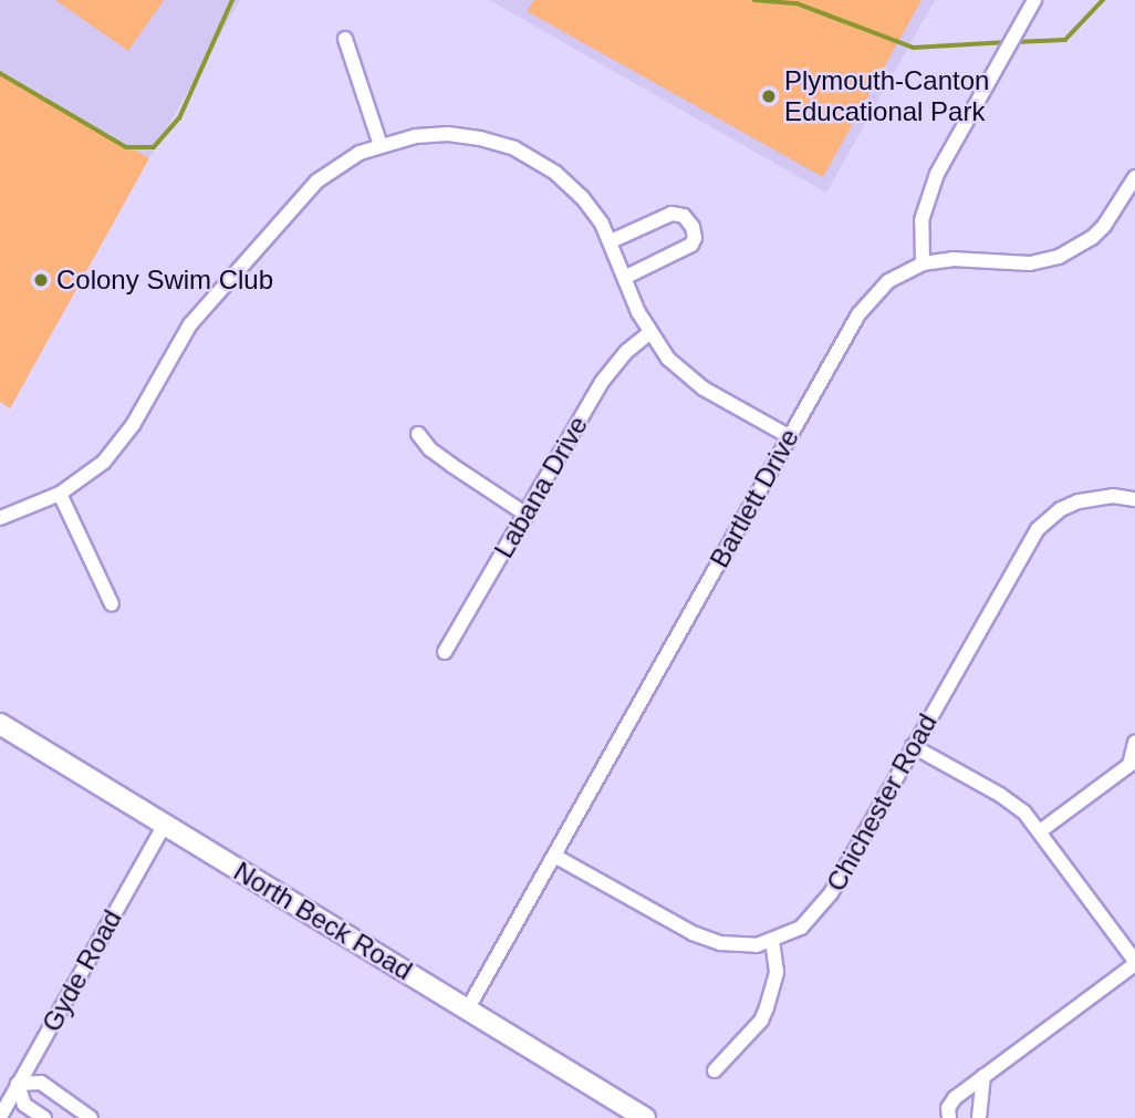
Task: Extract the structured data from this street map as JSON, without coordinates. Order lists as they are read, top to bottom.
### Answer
{
  "streets": {
    "main road": ["North Beck Road"],
    "street": [
      "Labana Drive",
      "Bartlett Drive",
      "Chichester Road",
      "Gyde Road"
    ]
  },
  "crossings": [
    ["Bartlett Drive", "Chichester Road"],
    ["Bartlett Drive", "North Beck Road"],
    ["North Beck Road", "Gyde Road"]
  ],
  "places": ["Plymouth-Canton Educational Park", "Colony Swim Club"]
}
